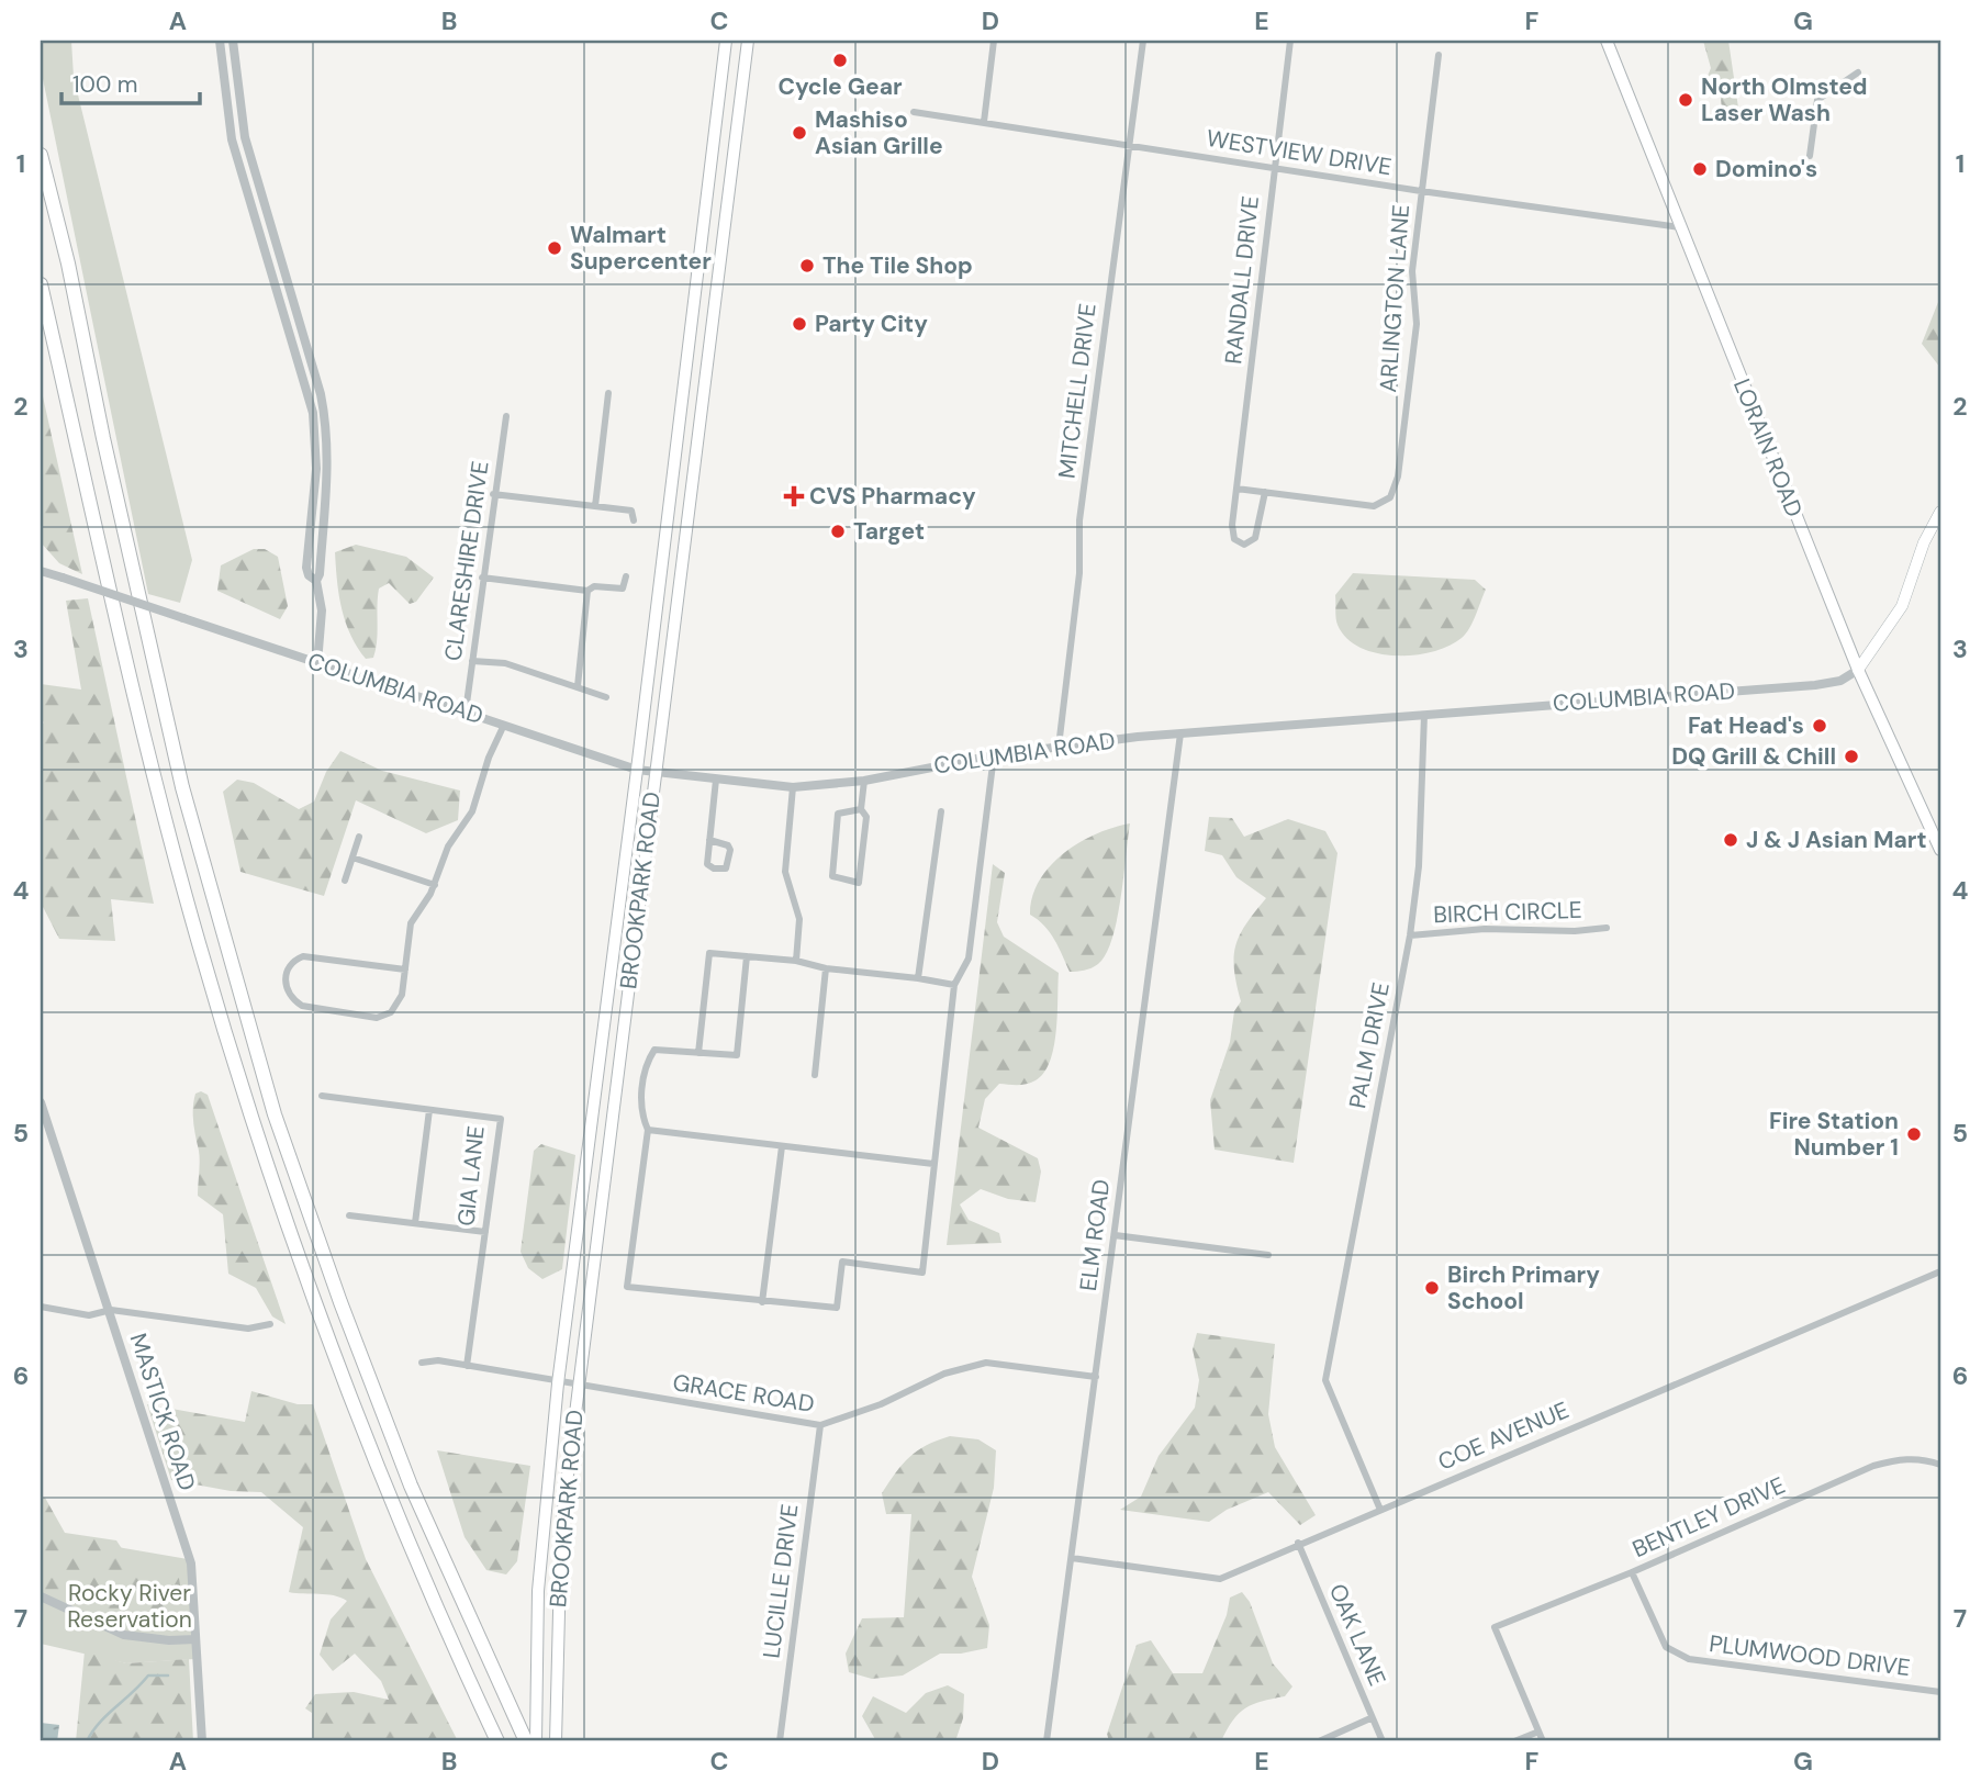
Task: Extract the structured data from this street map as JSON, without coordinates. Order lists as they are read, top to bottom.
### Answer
{
  "streets": {
    "main road": ["LORAIN ROAD", "BROOKPARK ROAD"],
    "street": [
      "WESTVIEW DRIVE",
      "RANDALL DRIVE",
      "ARLINGTON LANE",
      "MITCHELL DRIVE",
      "CLARESHIRE DRIVE",
      "COLUMBIA ROAD",
      "BIRCH CIRCLE",
      "PALM DRIVE",
      "GIA LANE",
      "ELM ROAD",
      "GRACE ROAD",
      "MASTICK ROAD",
      "COE AVENUE",
      "BENTLEY DRIVE",
      "LUCILLE DRIVE",
      "OAK LANE",
      "PLUMWOOD DRIVE"
    ]
  },
  "crossings": [
    ["WESTVIEW DRIVE", "RANDALL DRIVE"],
    ["WESTVIEW DRIVE", "ARLINGTON LANE"],
    ["WESTVIEW DRIVE", "MITCHELL DRIVE"],
    ["WESTVIEW DRIVE", "LORAIN ROAD"],
    ["RANDALL DRIVE", "ARLINGTON LANE"],
    ["MITCHELL DRIVE", "COLUMBIA ROAD"],
    ["LORAIN ROAD", "COLUMBIA ROAD"],
    ["CLARESHIRE DRIVE", "COLUMBIA ROAD"],
    ["COLUMBIA ROAD", "BROOKPARK ROAD"],
    ["COLUMBIA ROAD", "PALM DRIVE"],
    ["COLUMBIA ROAD", "ELM ROAD"],
    ["BROOKPARK ROAD", "GRACE ROAD"],
    ["BIRCH CIRCLE", "PALM DRIVE"],
    ["PALM DRIVE", "COE AVENUE"],
    ["GIA LANE", "GRACE ROAD"],
    ["ELM ROAD", "GRACE ROAD"],
    ["ELM ROAD", "COE AVENUE"],
    ["GRACE ROAD", "LUCILLE DRIVE"],
    ["COE AVENUE", "OAK LANE"],
    ["BENTLEY DRIVE", "PLUMWOOD DRIVE"]
  ],
  "parks": ["Rocky River Reservation"],
  "places": {
    "other": [
      "Cycle Gear",
      "North Olmsted Laser Wash",
      "Mashiso Asian Grille",
      "Domino's",
      "Walmart Supercenter",
      "The Tile Shop",
      "Party City",
      "Target",
      "Fat Head's",
      "DQ Grill & Chill",
      "J & J Asian Mart",
      "Fire Station Number 1",
      "Birch Primary School"
    ],
    "health": ["CVS Pharmacy"]
  },
  "scale_bar": "100 m",
  "grid": {
    "columns": [
      "A",
      "B",
      "C",
      "D",
      "E",
      "F",
      "G"
    ],
    "rows": [
      "1",
      "2",
      "3",
      "4",
      "5",
      "6",
      "7"
    ]
  }
}
